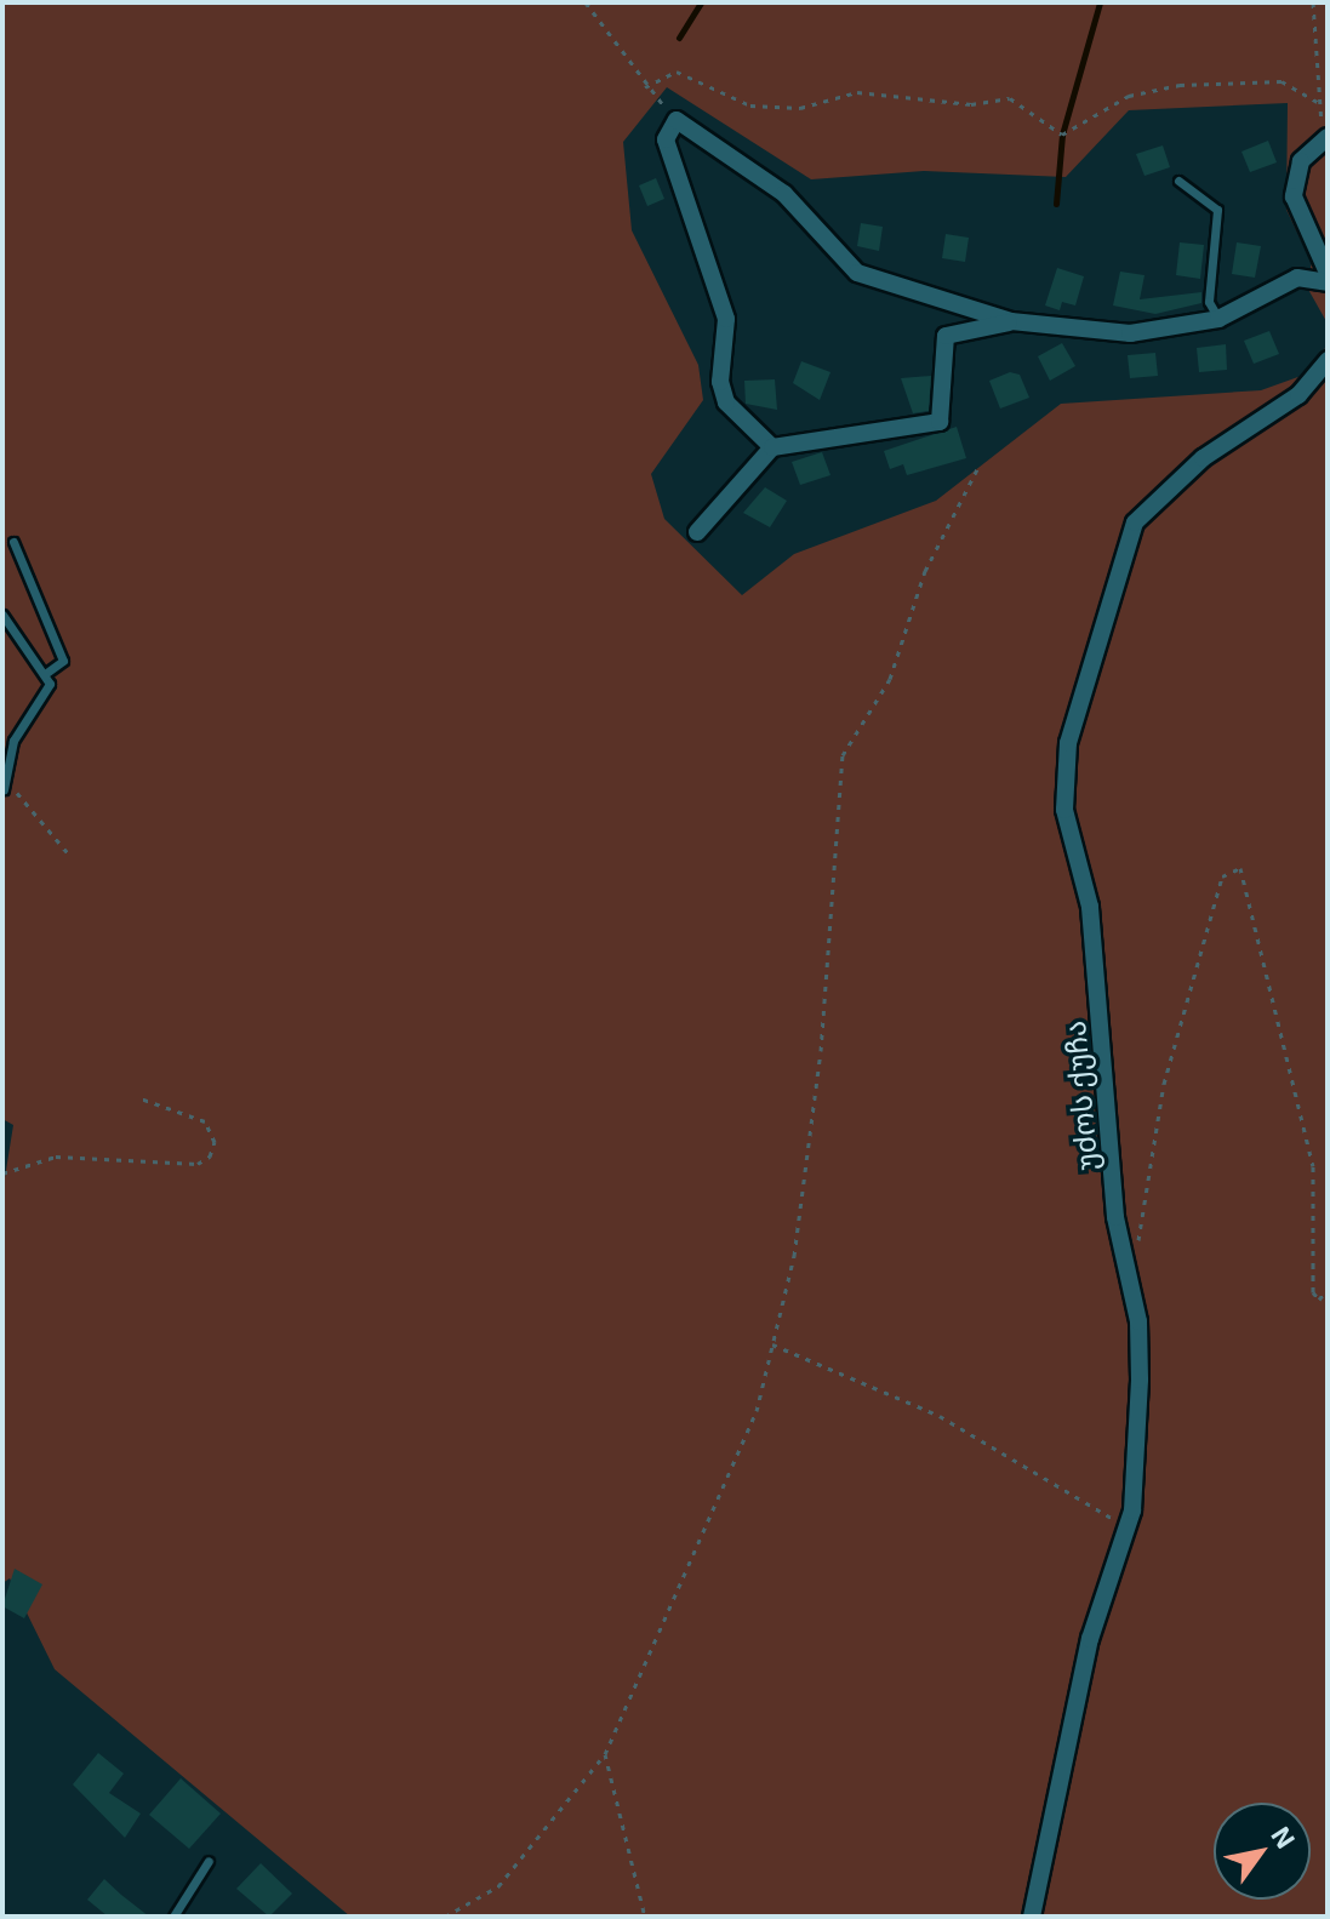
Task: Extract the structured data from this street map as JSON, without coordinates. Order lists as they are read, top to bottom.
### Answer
{
  "streets": {
    "street": ["უძოს ქუჩა"]
  },
  "north": "top right"
}
